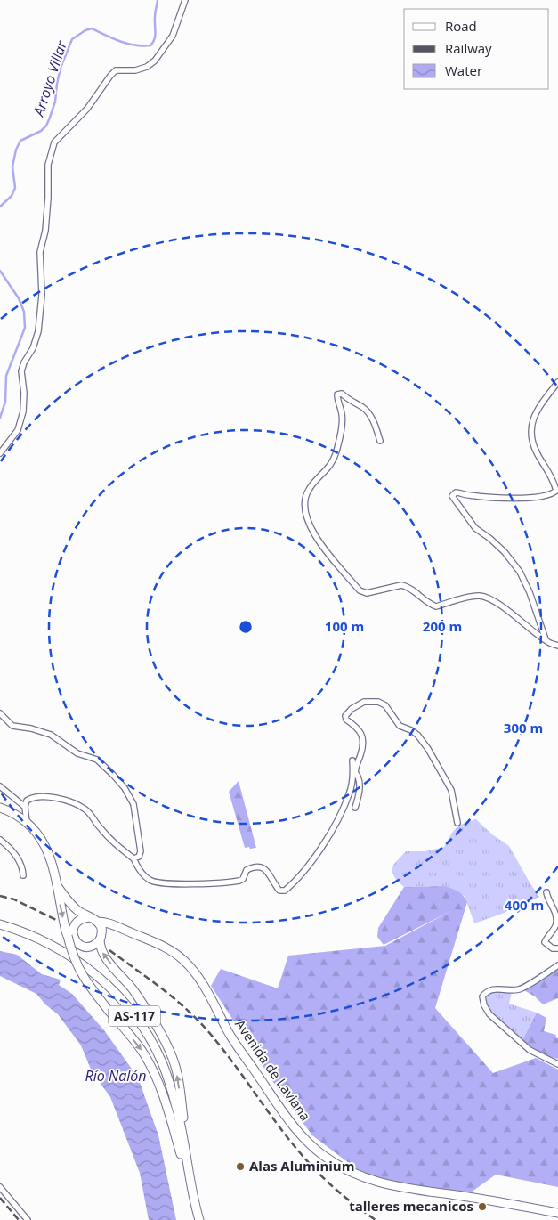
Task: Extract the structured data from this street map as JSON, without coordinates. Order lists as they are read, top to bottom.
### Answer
{
  "streets": {
    "main road": ["AS-117", "Avenida de Laviana"]
  },
  "crossings": [
    ["AS-117", "Avenida de Laviana"]
  ],
  "water": ["Arroyo Villar", "Río Nalón"],
  "places": ["Alas Aluminium", "talleres mecanicos"],
  "legend": ["Road", "Railway", "Water"],
  "rings": [
    "100 m",
    "200 m",
    "300 m",
    "400 m"
  ]
}
